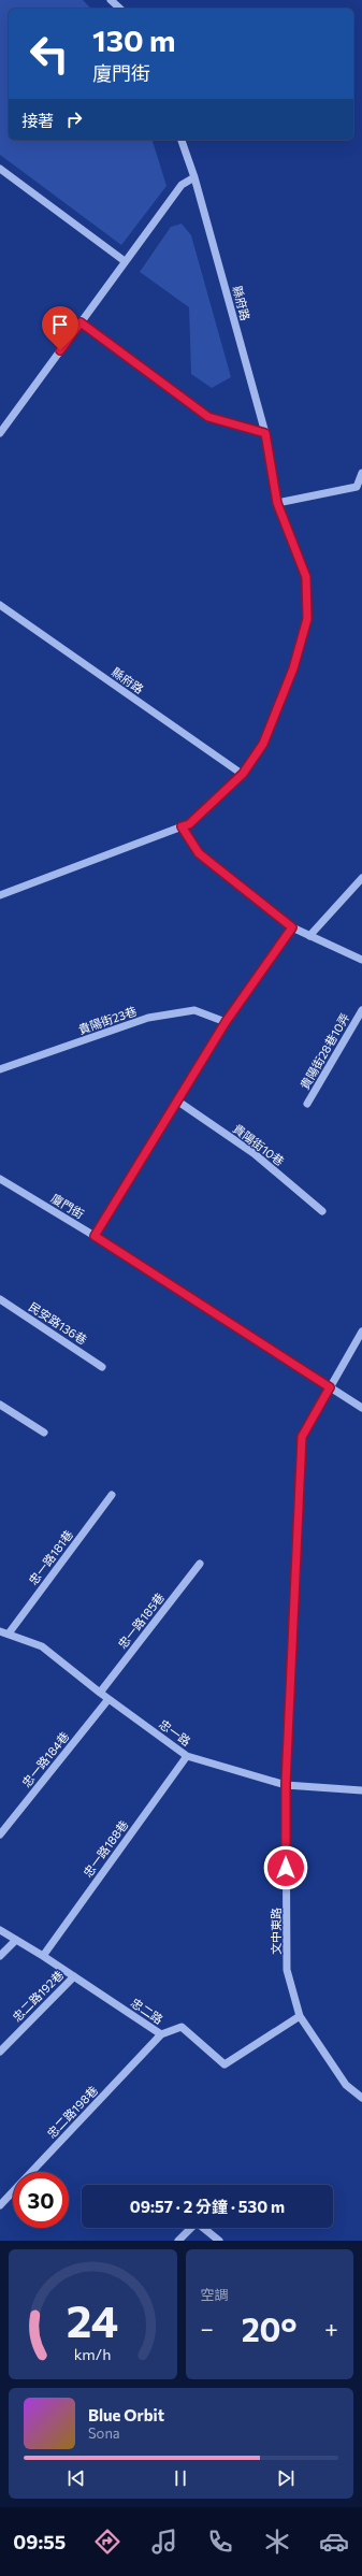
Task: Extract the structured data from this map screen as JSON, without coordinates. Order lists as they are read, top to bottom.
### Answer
{
  "streets": {
    "street": [
      "縣府路",
      "貴陽街23巷",
      "貴陽街28巷10弄",
      "貴陽街10巷",
      "廈門街",
      "民安路136巷",
      "忠一路181巷",
      "忠一路185巷",
      "忠一路",
      "忠一路184巷",
      "忠一路188巷",
      "文中東路",
      "忠二路192巷",
      "忠二路",
      "忠二路198巷"
    ]
  },
  "crossings": [
    ["廈門街", "文中東路"],
    ["忠一路181巷", "忠一路"],
    ["忠一路185巷", "忠一路"],
    ["忠一路", "忠一路184巷"],
    ["忠一路", "忠一路188巷"],
    ["忠一路", "文中東路"],
    ["忠一路188巷", "忠二路"],
    ["文中東路", "忠二路"],
    ["忠二路192巷", "忠二路"],
    ["忠二路", "忠二路198巷"]
  ],
  "page": {
    "turn": ["130 m", "廈門街"],
    "then": "接著",
    "limit": "30",
    "trip": "09:57 · 2 分鐘 · 530 m",
    "tile": "空調",
    "heat": ["−", "20°", "+"],
    "song": ["Blue Orbit", "Sona"],
    "tabs": "09:55",
    "gauge": ["24", "km/h"]
  }
}
